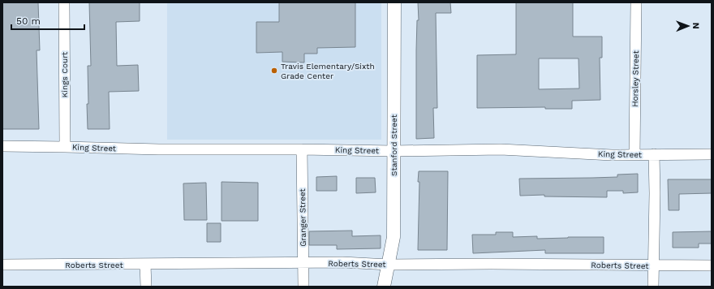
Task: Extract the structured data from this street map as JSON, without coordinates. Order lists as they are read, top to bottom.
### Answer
{
  "streets": {
    "street": [
      "Kings Court",
      "Horsley Street",
      "Stanford Street",
      "King Street",
      "Granger Street",
      "Roberts Street"
    ]
  },
  "crossings": [
    ["Kings Court", "King Street"],
    ["Horsley Street", "King Street"],
    ["Stanford Street", "King Street"],
    ["Stanford Street", "Roberts Street"],
    ["King Street", "Granger Street"],
    ["Granger Street", "Roberts Street"]
  ],
  "places": ["Travis Elementary/Sixth Grade Center"],
  "scale_bar": "50 m",
  "north": "right"
}
